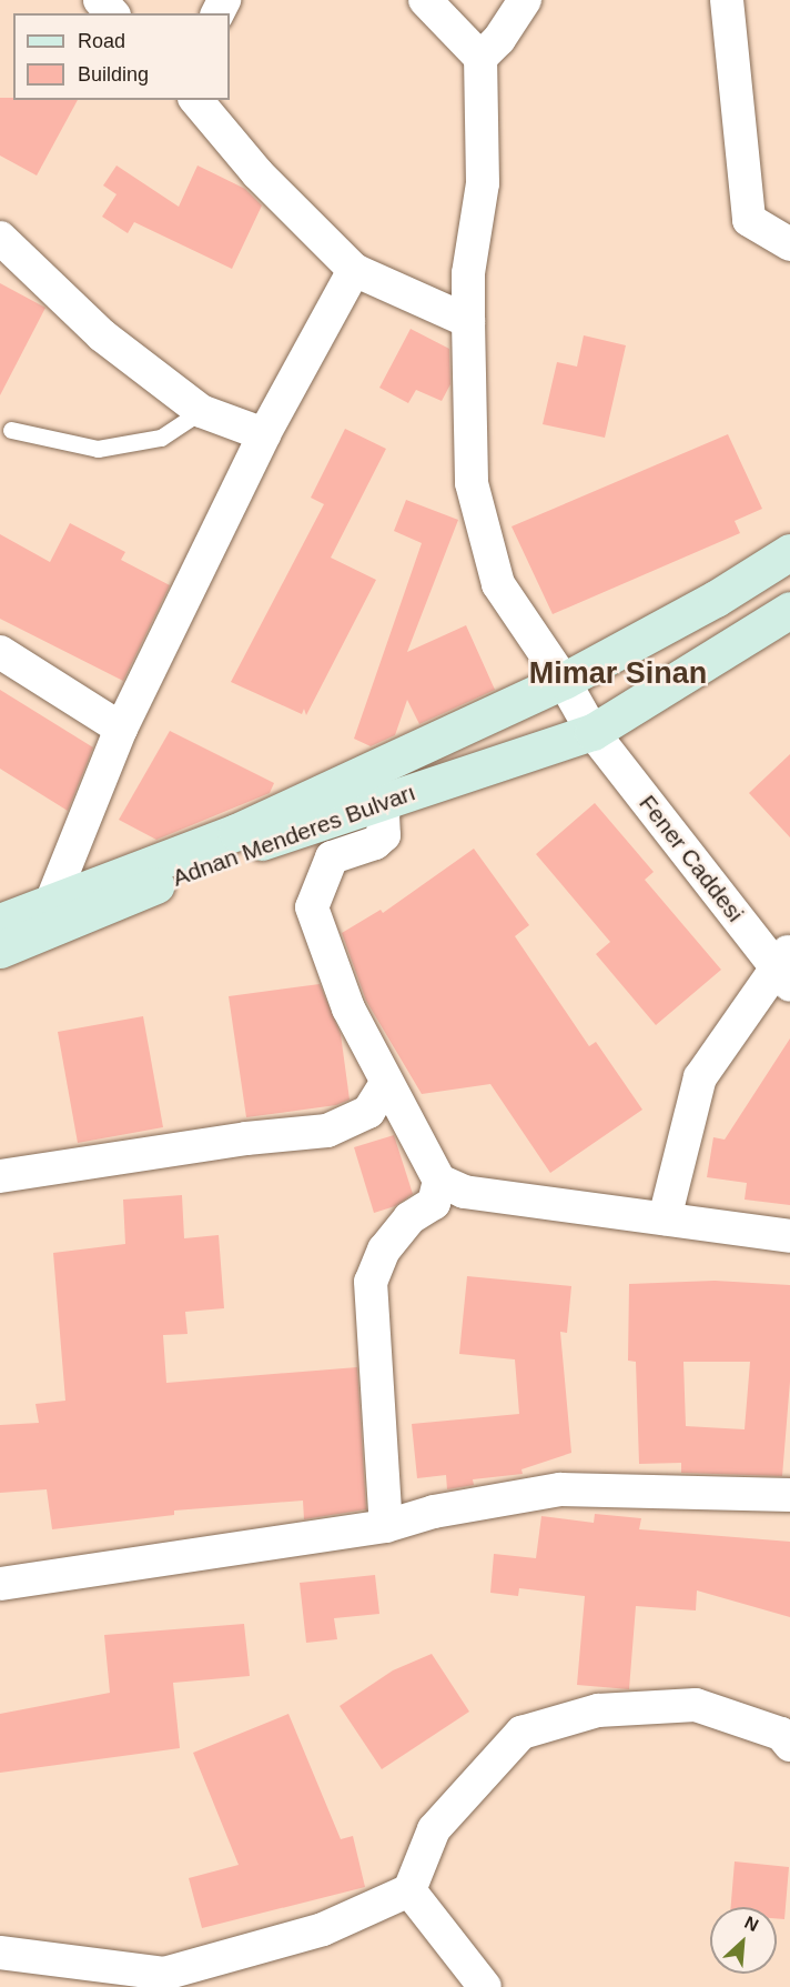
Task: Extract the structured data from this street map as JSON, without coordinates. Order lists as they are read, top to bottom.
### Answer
{
  "streets": {
    "main road": ["Adnan Menderes Bulvarı"],
    "street": ["Fener Caddesi"]
  },
  "crossings": [
    ["Adnan Menderes Bulvarı", "Fener Caddesi"]
  ],
  "districts": ["Mimar Sinan"],
  "legend": ["Road", "Building"],
  "north": "top right"
}
